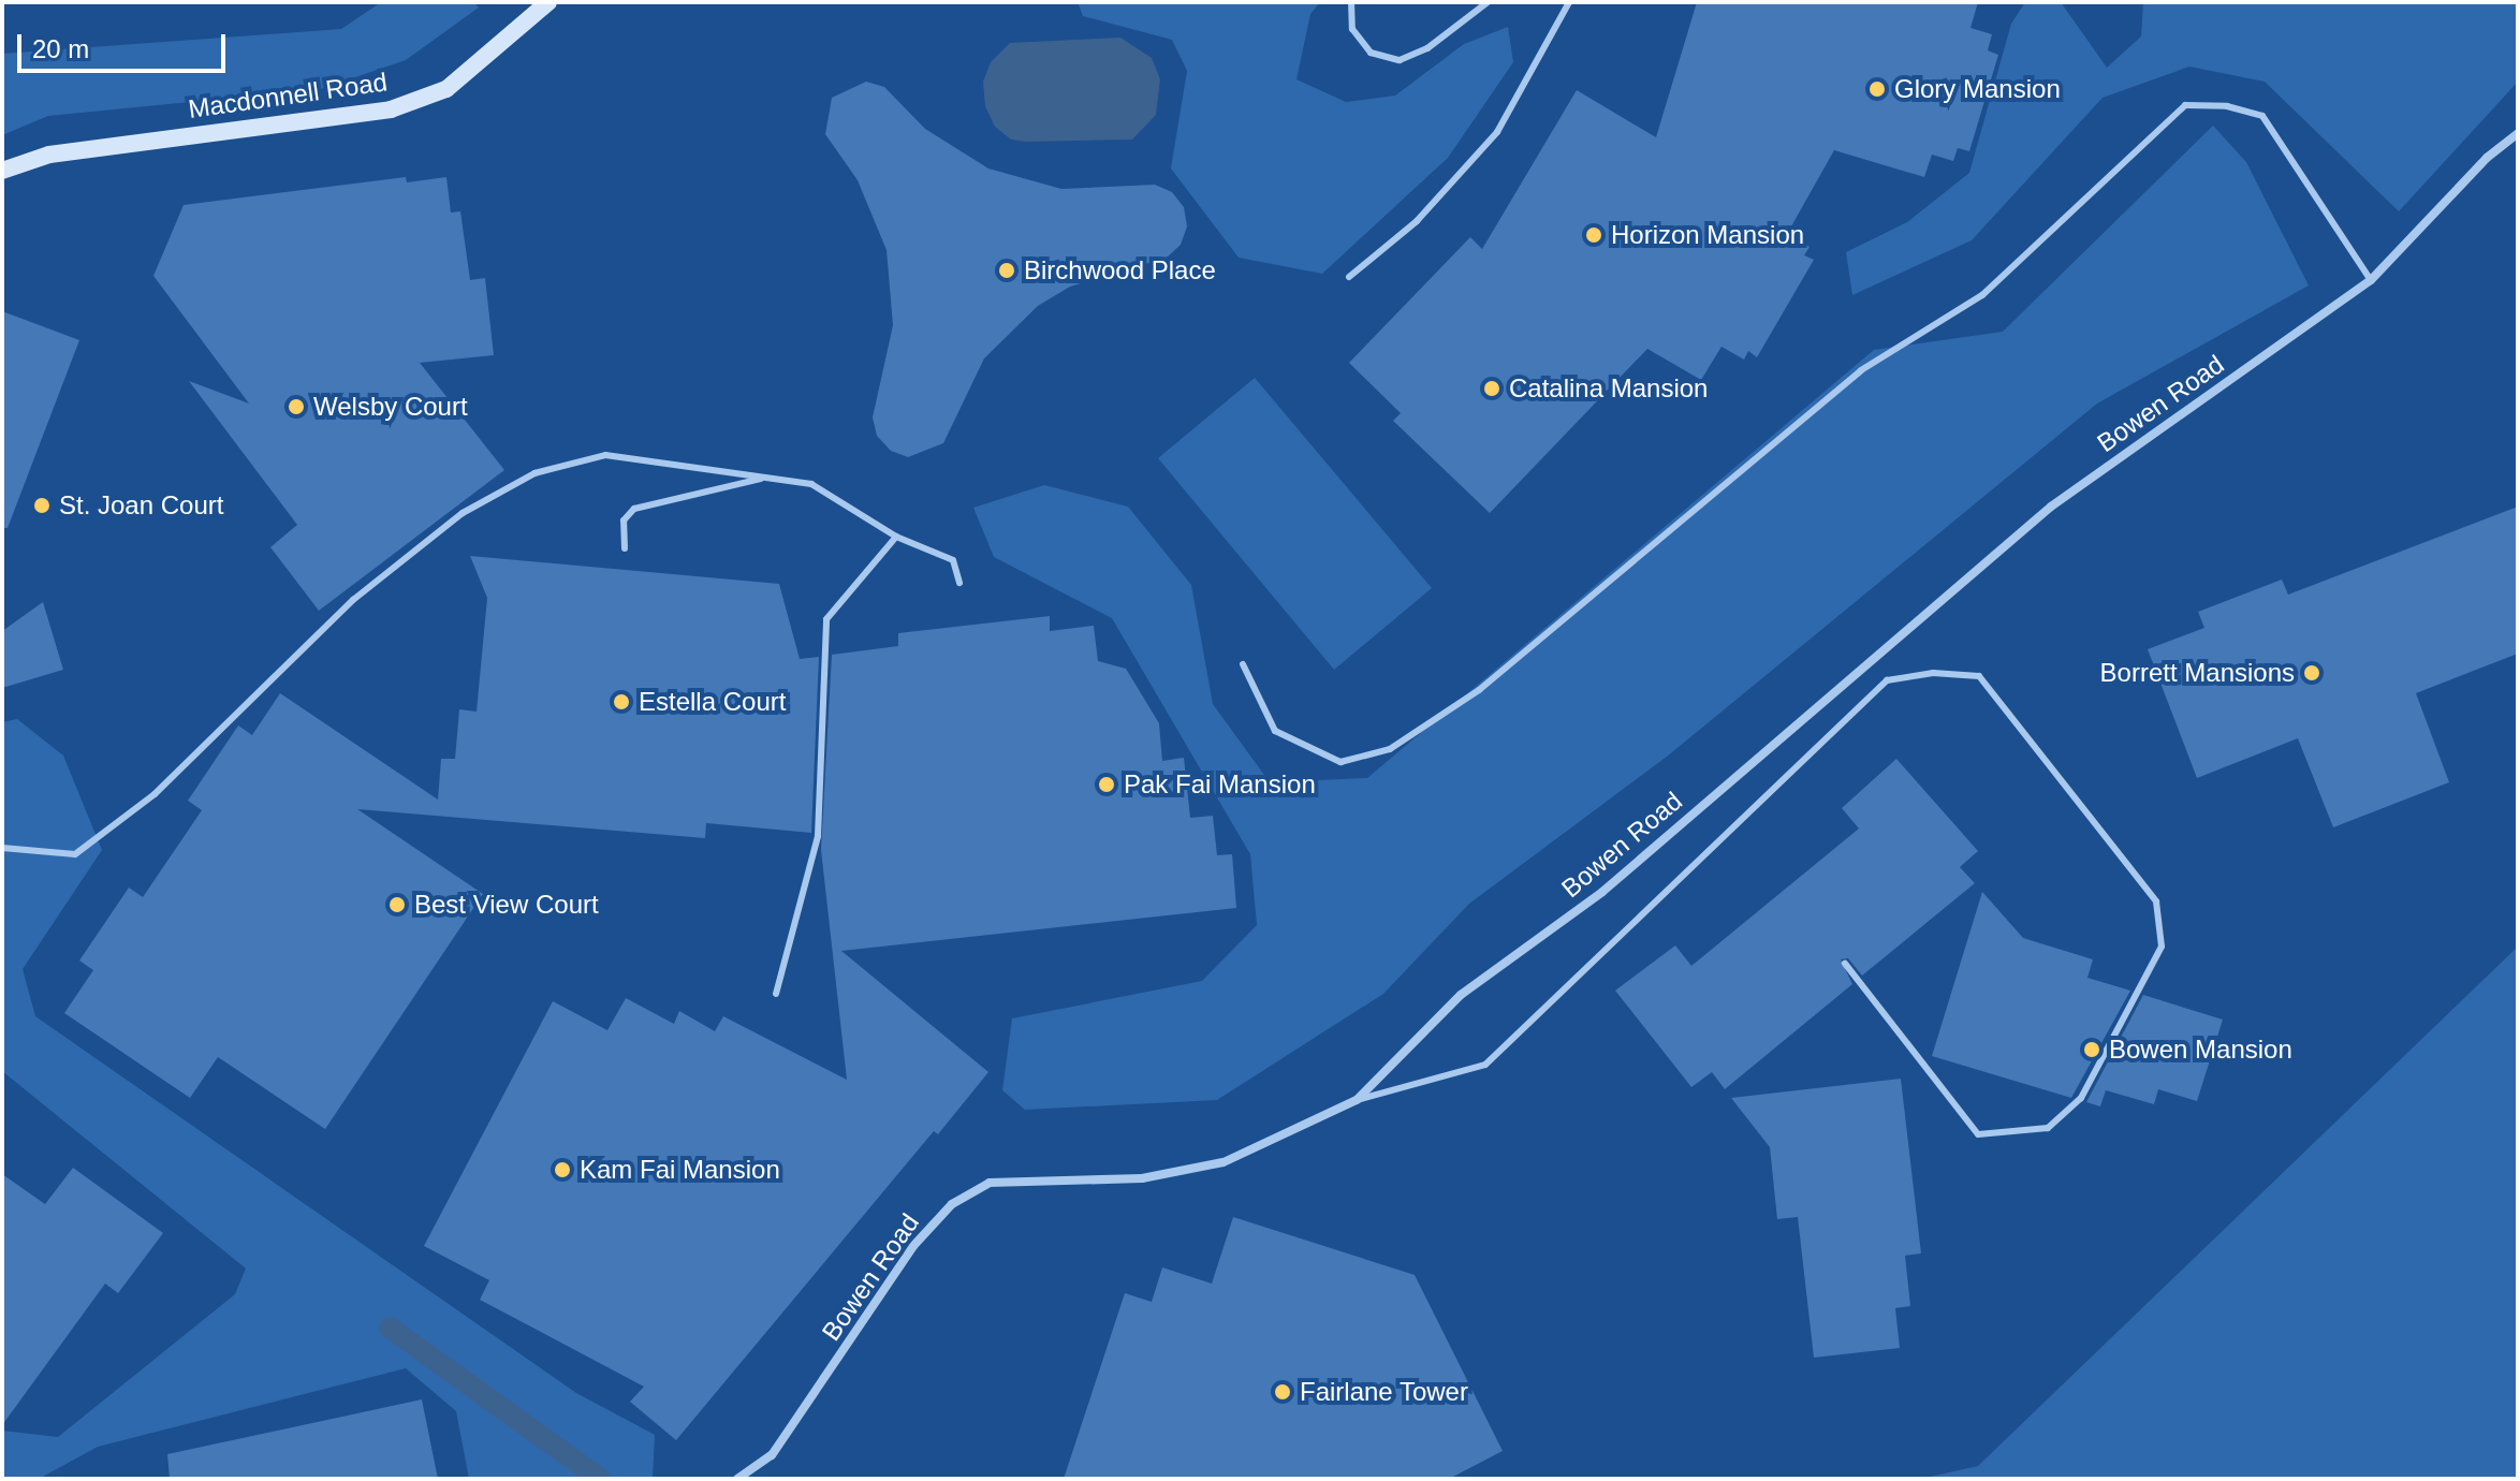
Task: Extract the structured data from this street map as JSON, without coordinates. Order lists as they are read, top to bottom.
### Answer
{
  "streets": {
    "street": ["Macdonnell Road", "Bowen Road"]
  },
  "places": [
    "Glory Mansion",
    "Horizon Mansion",
    "Birchwood Place",
    "Catalina Mansion",
    "Welsby Court",
    "St. Joan Court",
    "Borrett Mansions",
    "Estella Court",
    "Pak Fai Mansion",
    "Best View Court",
    "Bowen Mansion",
    "Kam Fai Mansion",
    "Fairlane Tower"
  ],
  "scale_bar": "20 m"
}
